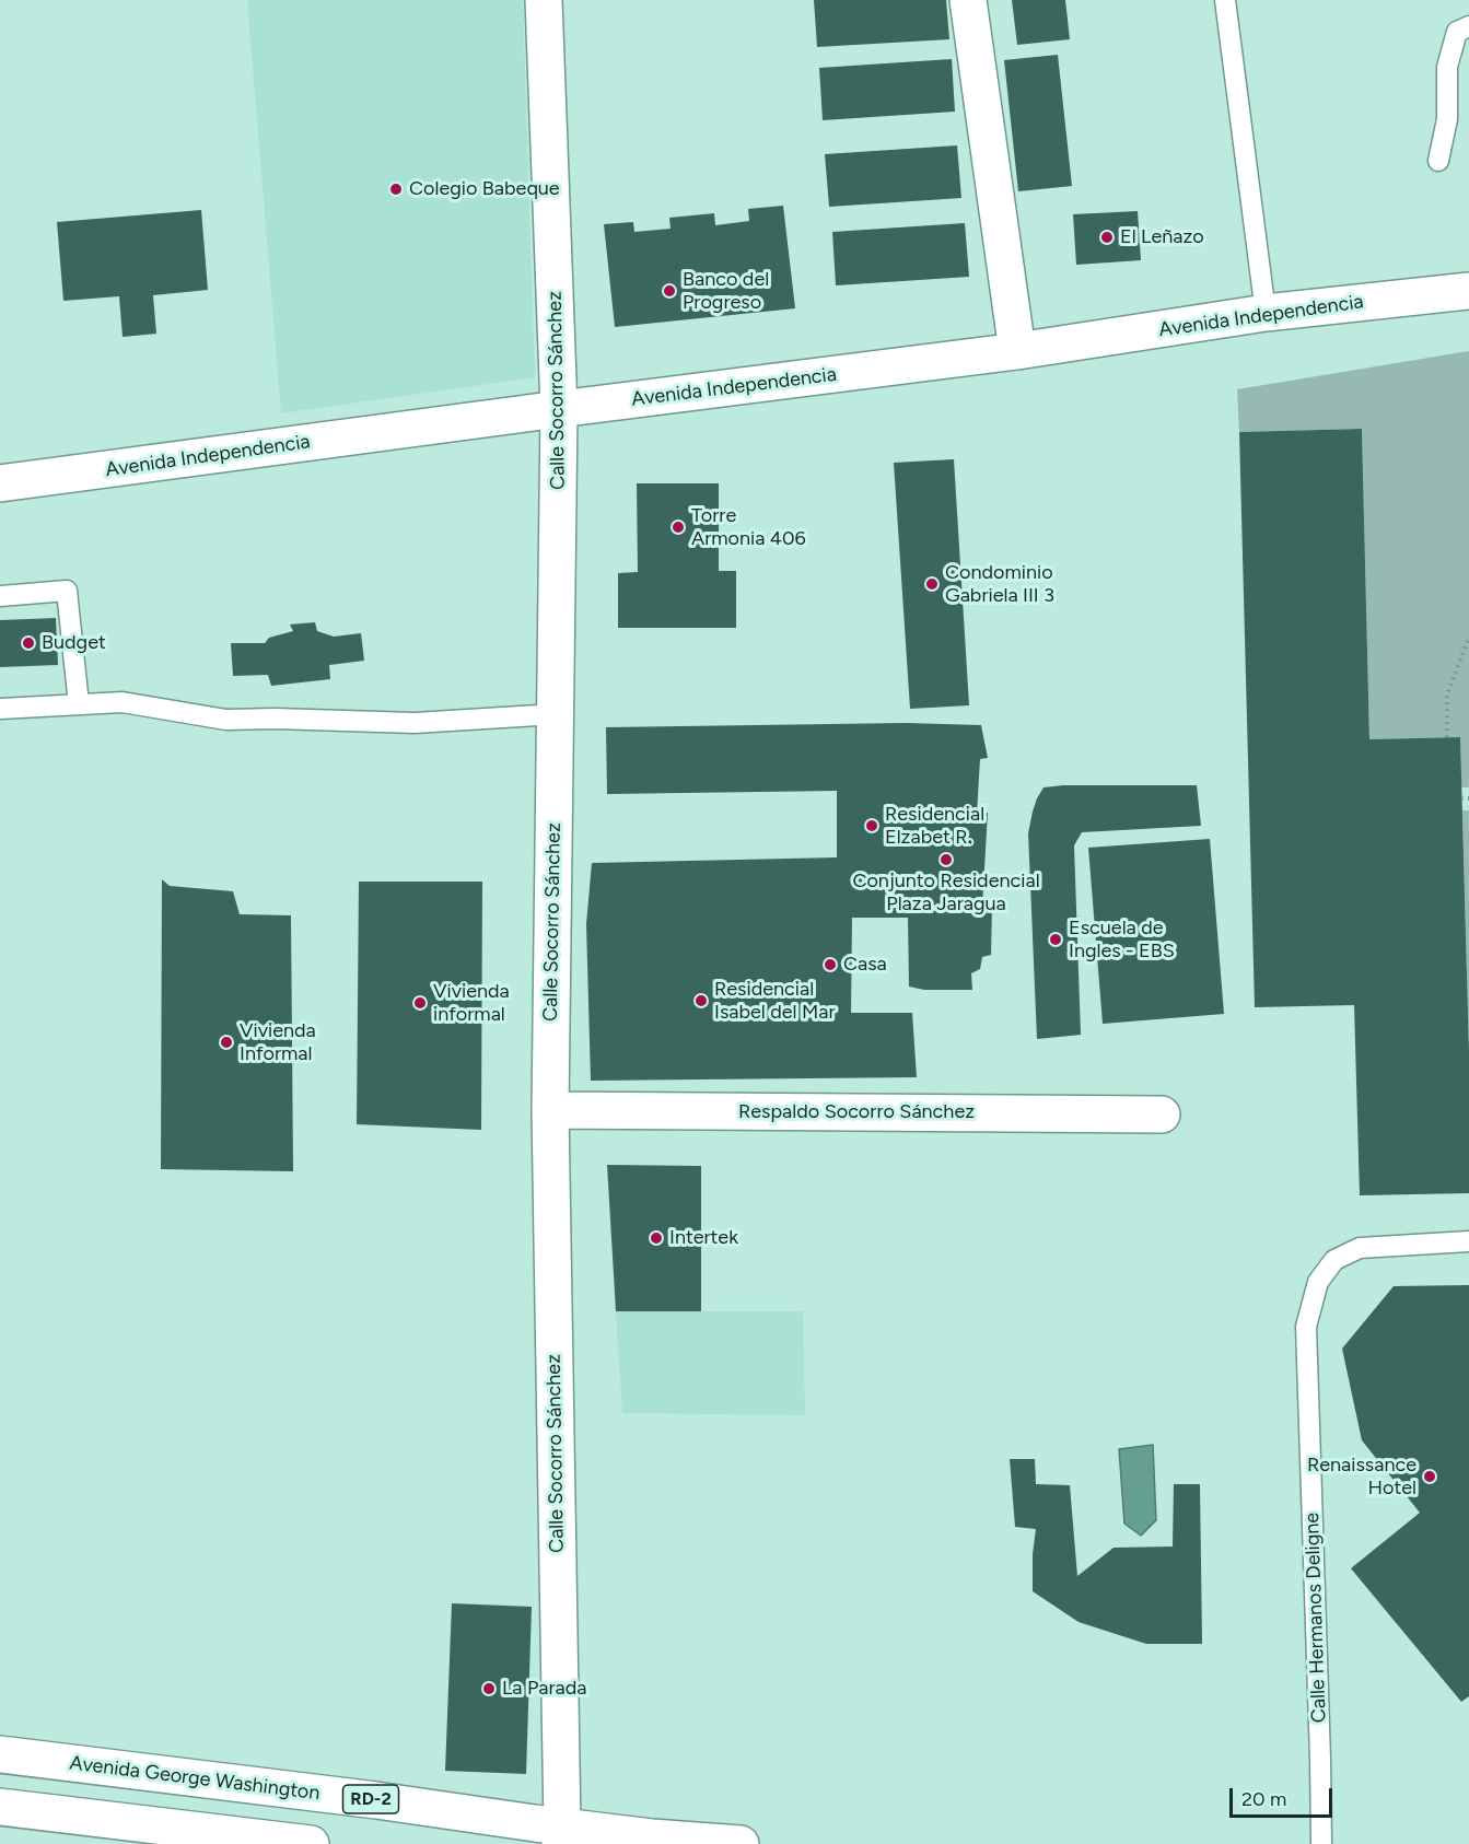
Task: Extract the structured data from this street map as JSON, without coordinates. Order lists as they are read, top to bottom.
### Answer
{
  "streets": {
    "main road": [
      "Avenida Independencia",
      "Calle Socorro Sánchez",
      "Respaldo Socorro Sánchez",
      "Avenida George Washington",
      "RD-2"
    ],
    "lane": ["Calle Hermanos Deligne"]
  },
  "crossings": [
    ["Avenida Independencia", "Calle Socorro Sánchez"],
    ["Calle Socorro Sánchez", "Respaldo Socorro Sánchez"],
    ["Calle Socorro Sánchez", "Avenida George Washington"]
  ],
  "places": [
    "Colegio Babeque",
    "El Leñazo",
    "Banco del Progreso",
    "Torre Armonia 406",
    "Condominio Gabriela III 3",
    "Budget",
    "Residencial Elzabet R.",
    "Conjunto Residencial Plaza Jaragua",
    "Escuela de Ingles - EBS",
    "Casa",
    "Residencial Isabel del Mar",
    "Vivienda informal",
    "Vivienda Informal",
    "Intertek",
    "Renaissance Hotel",
    "La Parada"
  ],
  "scale_bar": "20 m"
}
